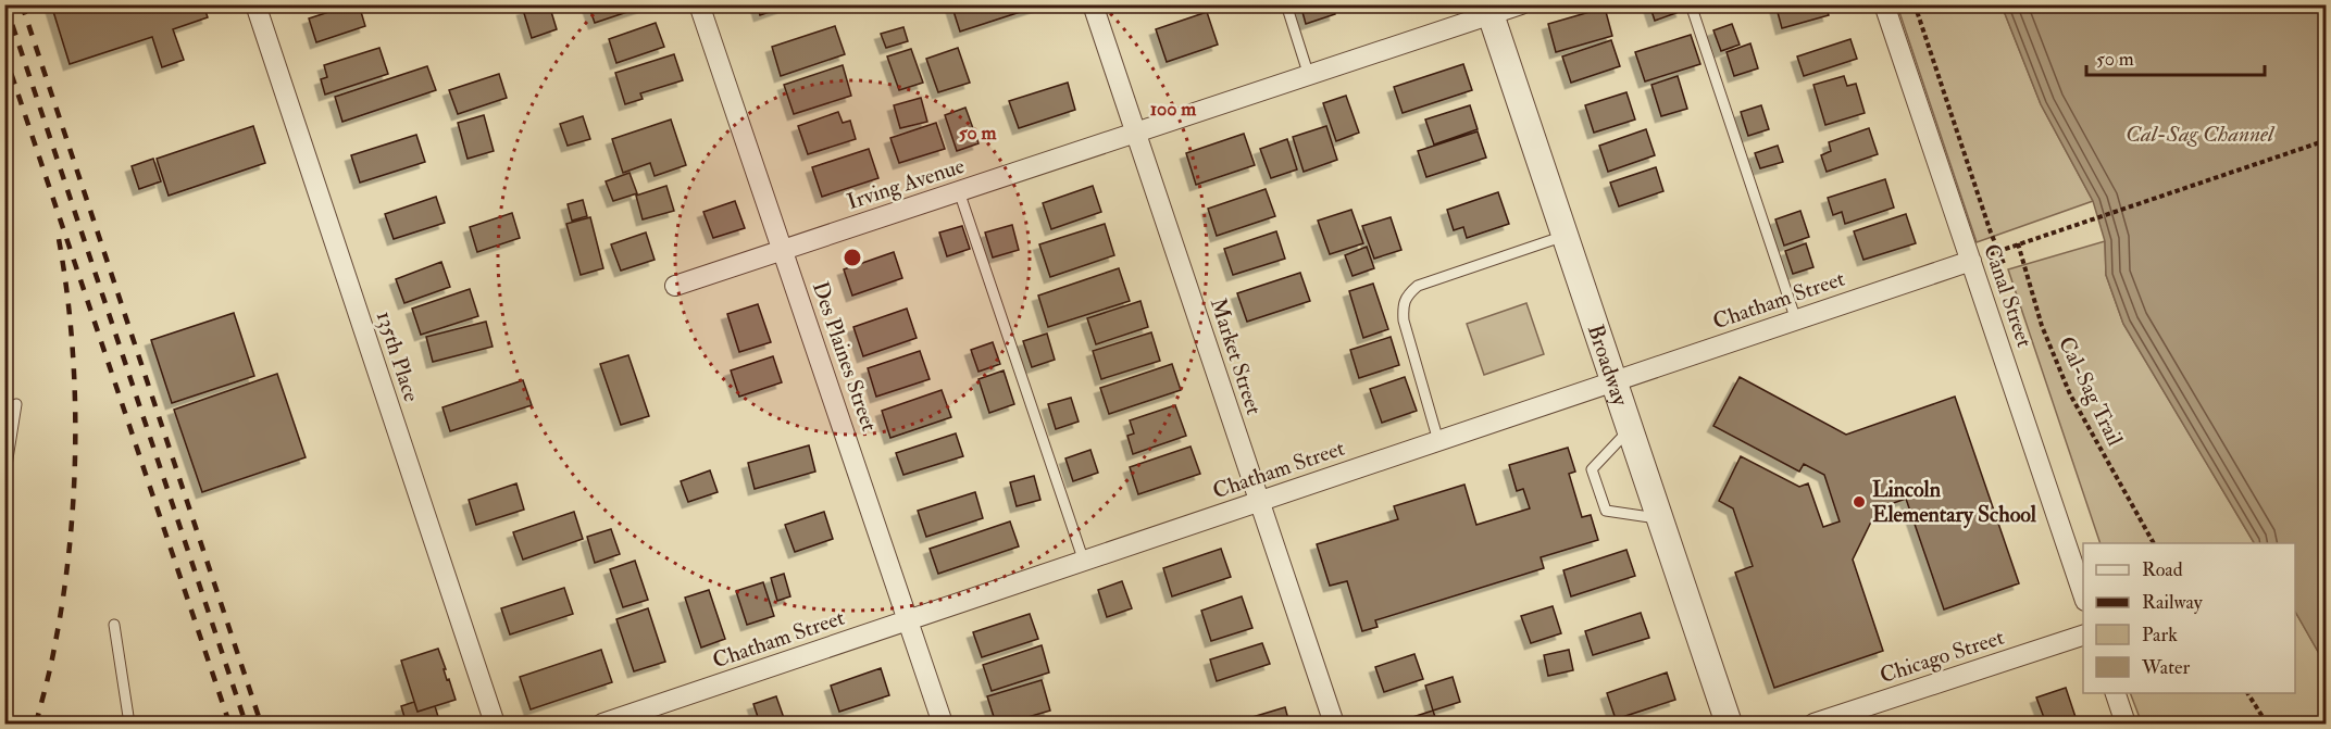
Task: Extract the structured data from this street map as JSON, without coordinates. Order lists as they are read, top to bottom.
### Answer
{
  "streets": {
    "street": [
      "Irving Avenue",
      "Canal Street",
      "Chatham Street",
      "135th Place",
      "Des Plaines Street",
      "Market Street",
      "Broadway",
      "Chicago Street"
    ],
    "path": ["Cal-Sag Trail"]
  },
  "crossings": [
    ["Irving Avenue", "Des Plaines Street"],
    ["Irving Avenue", "Market Street"],
    ["Irving Avenue", "Broadway"],
    ["Canal Street", "Chatham Street"],
    ["Chatham Street", "Des Plaines Street"],
    ["Chatham Street", "Market Street"],
    ["Chatham Street", "Broadway"]
  ],
  "water": ["Cal-Sag Channel"],
  "places": ["Lincoln Elementary School"],
  "legend": [
    "Road",
    "Railway",
    "Park",
    "Water"
  ],
  "scale_bar": "50 m",
  "rings": ["100 m", "50 m"]
}
